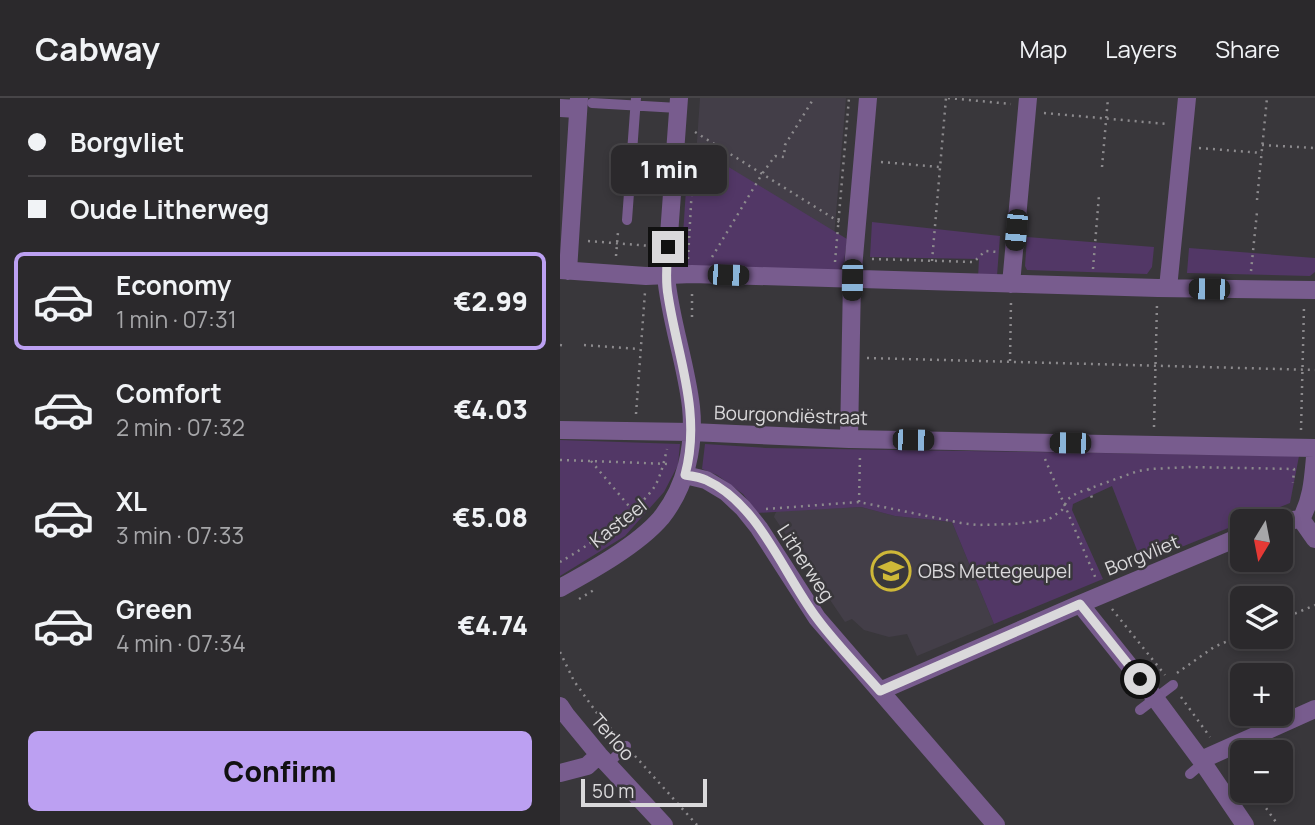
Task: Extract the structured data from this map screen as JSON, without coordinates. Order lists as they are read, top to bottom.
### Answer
{
  "streets": {
    "street": [
      "Bourgondiëstraat",
      "Kasteel",
      "Borgvliet",
      "Litherweg",
      "Terloo"
    ]
  },
  "crossings": [
    ["Bourgondiëstraat", "Kasteel"],
    ["Kasteel", "Litherweg"]
  ],
  "places": {
    "school or university": ["OBS Mettegeupel"]
  },
  "scale_bar": "50 m",
  "north": "bottom",
  "page": {
    "header": "Cabway",
    "nav": ["Map", "Layers", "Share"],
    "banner": ["Borgvliet", "Oude Litherweg"],
    "bubble": "1 min",
    "list": [
      {
        "name": "Economy",
        "note": "1 min · 07:31",
        "value": "€2.99"
      },
      {
        "name": "Comfort",
        "note": "2 min · 07:32",
        "value": "€4.03"
      },
      {
        "name": "XL",
        "note": "3 min · 07:33",
        "value": "€5.08"
      },
      {
        "name": "Green",
        "note": "4 min · 07:34",
        "value": "€4.74"
      }
    ],
    "map_buttons": ["+", "−"],
    "buttons": "Confirm",
    "scale": "50 m"
  }
}
